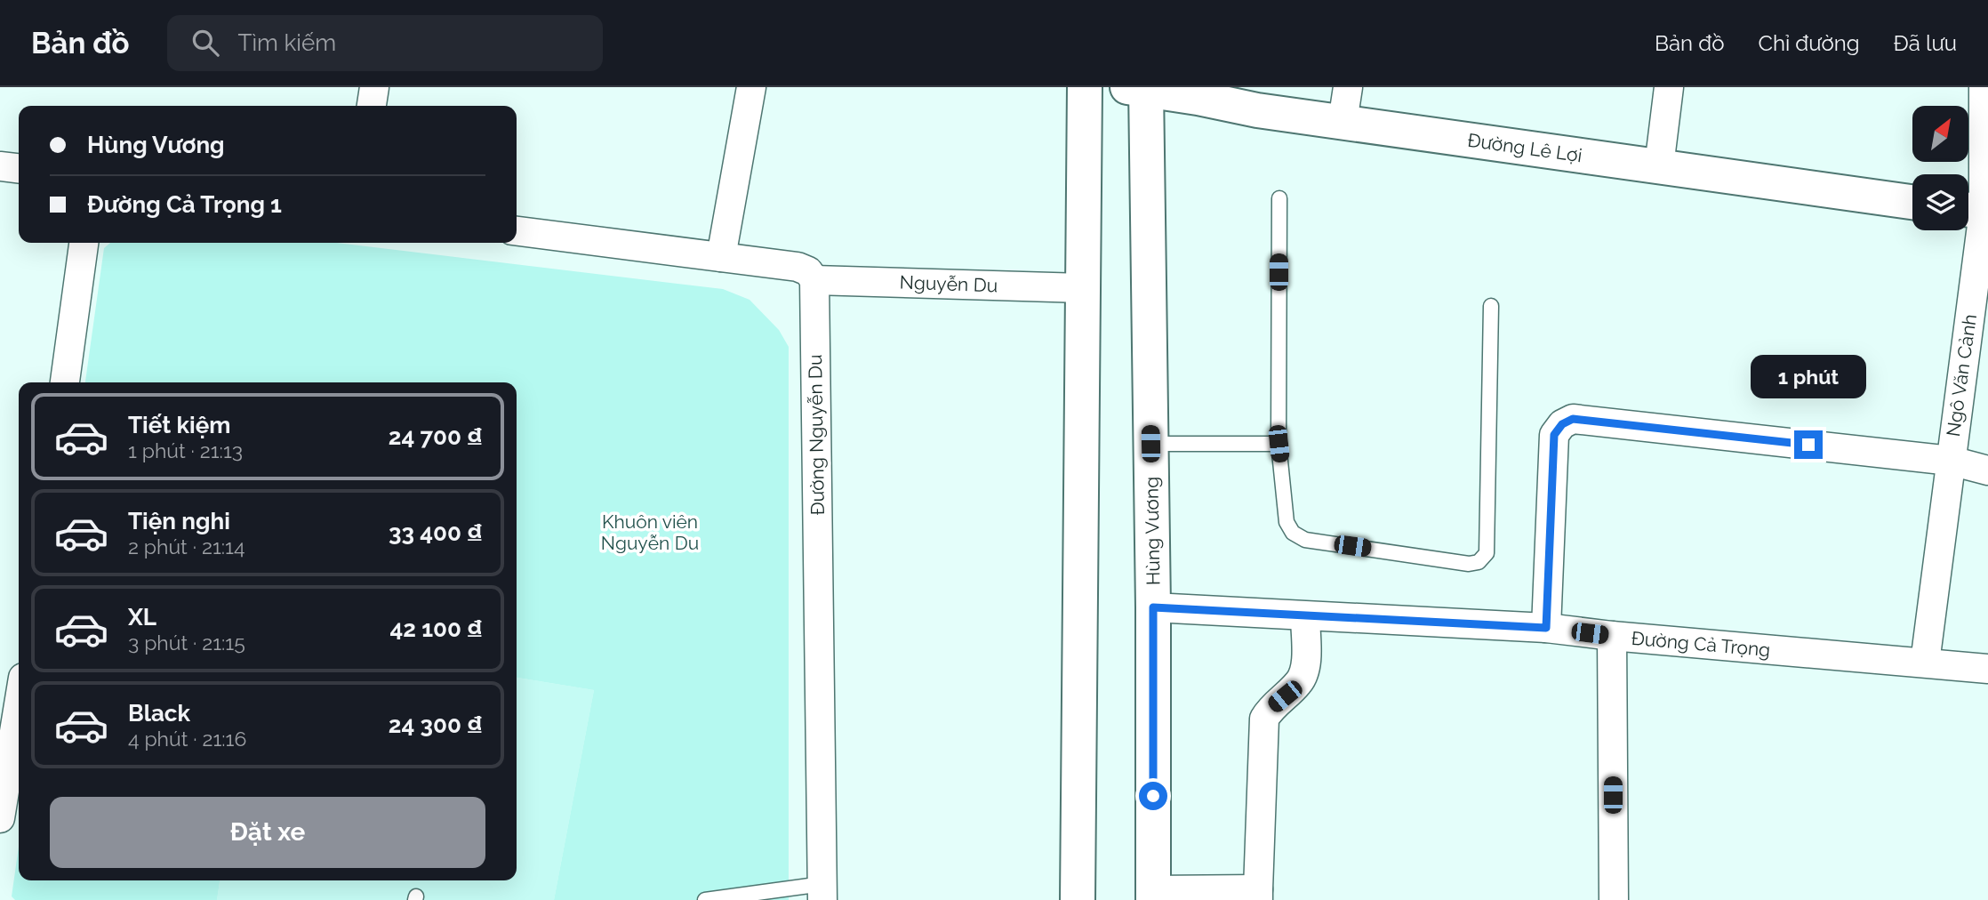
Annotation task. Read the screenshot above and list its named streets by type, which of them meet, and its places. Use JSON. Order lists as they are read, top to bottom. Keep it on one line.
{"streets":{"main road":["Đường Lê Lợi","Hùng Vương"],"street":["Nguyễn Du","Ngô Văn Cảnh","Đường Nguyễn Du","Đường Cả Trọng"]},"crossings":[["Đường Lê Lợi","Hùng Vương"],["Nguyễn Du","Đường Nguyễn Du"],["Ngô Văn Cảnh","Đường Cả Trọng"],["Hùng Vương","Đường Cả Trọng"]],"parks":["Khuôn viên Nguyễn Du"],"north":"top right","page":{"header":"Bản đồ","search":"Tìm kiếm","nav":["Bản đồ","Chỉ đường","Đã lưu"],"banner":["Hùng Vương","Đường Cả Trọng 1"],"bubble":"1 phút","list":[{"name":"Tiết kiệm","note":"1 phút · 21:13","value":"24 700 ₫"},{"name":"Tiện nghi","note":"2 phút · 21:14","value":"33 400 ₫"},{"name":"XL","note":"3 phút · 21:15","value":"42 100 ₫"},{"name":"Black","note":"4 phút · 21:16","value":"24 300 ₫"}],"buttons":"Đặt xe"}}
